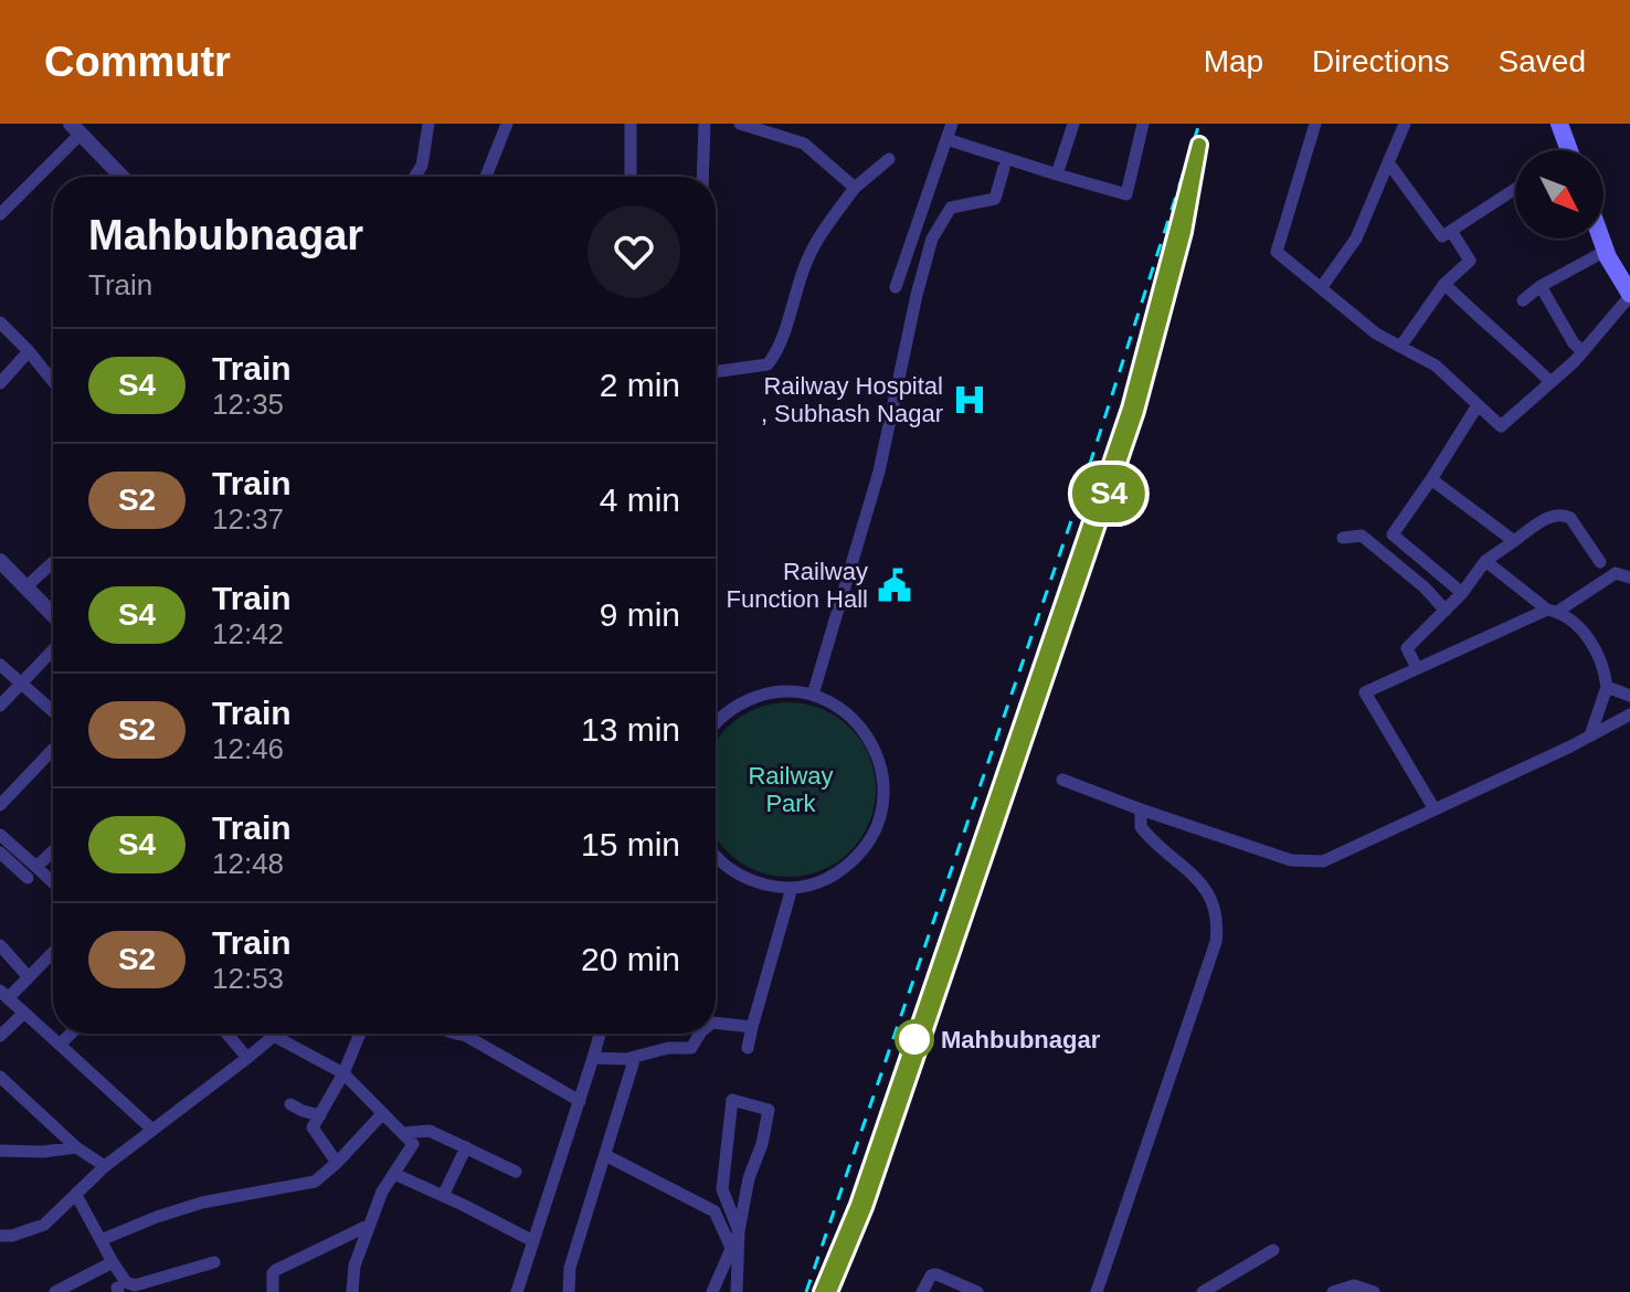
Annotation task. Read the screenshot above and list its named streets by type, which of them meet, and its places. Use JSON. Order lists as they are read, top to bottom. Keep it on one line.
{"parks":["Railway Park"],"places":{"hospital":["Railway Hospital , Subhash Nagar"],"public building":["Railway Function Hall"],"other":["Mahbubnagar"]},"north":"bottom right","page":{"header":"Commutr","nav":["Map","Directions","Saved"],"on_map":"S4","heading":["Mahbubnagar","Train"],"list":[{"mark":"S4","name":"Train","note":"12:35","value":"2 min"},{"mark":"S2","name":"Train","note":"12:37","value":"4 min"},{"mark":"S4","name":"Train","note":"12:42","value":"9 min"},{"mark":"S2","name":"Train","note":"12:46","value":"13 min"},{"mark":"S4","name":"Train","note":"12:48","value":"15 min"},{"mark":"S2","name":"Train","note":"12:53","value":"20 min"}]}}
